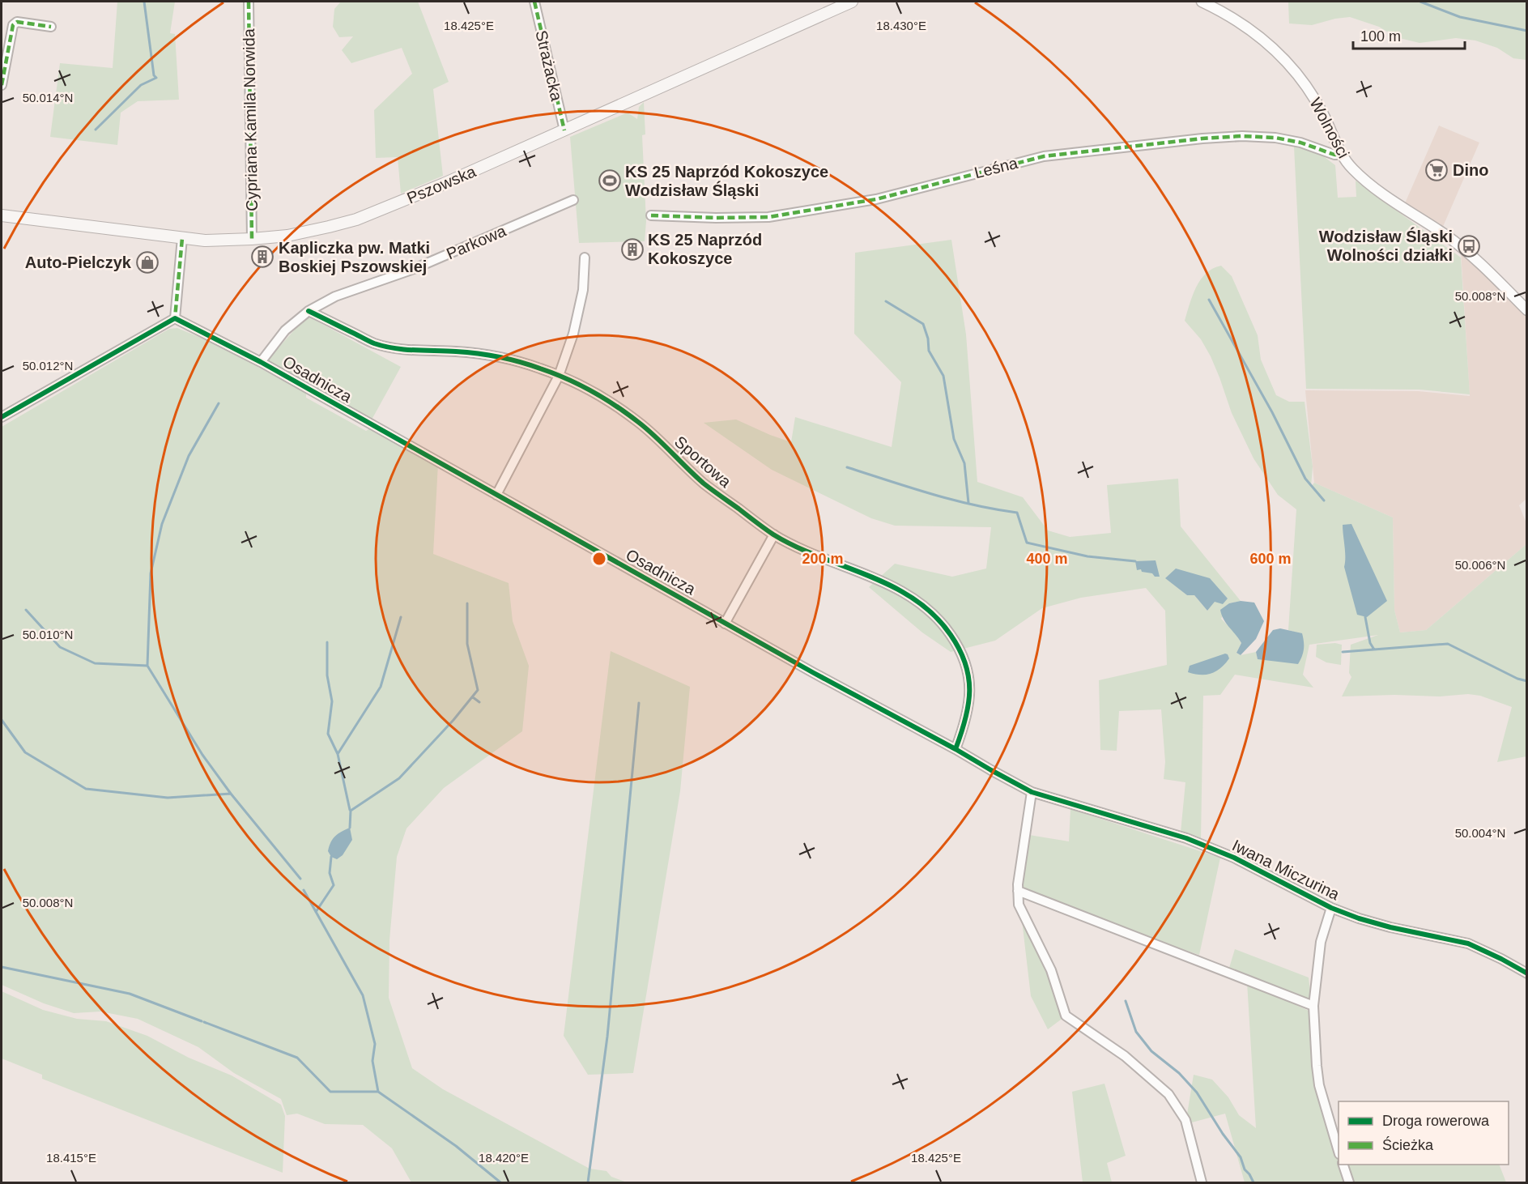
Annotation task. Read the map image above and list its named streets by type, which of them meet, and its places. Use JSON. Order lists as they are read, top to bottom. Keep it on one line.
{"streets":{"main road":["Pszowska"],"street":["Strażacka","Cypriana Kamila Norwida","Wolności","Leśna","Parkowa","Osadnicza","Sportowa","Iwana Miczurina"]},"crossings":[["Strażacka","Pszowska"],["Cypriana Kamila Norwida","Pszowska"],["Wolności","Leśna"],["Parkowa","Osadnicza"],["Parkowa","Sportowa"],["Osadnicza","Sportowa"],["Osadnicza","Iwana Miczurina"]],"places":{"supermarket":["Dino"],"sports":["KS 25 Naprzód Kokoszyce Wodzisław Śląski"],"bus stop":["Wodzisław Śląski Wolności działki"],"building":["KS 25 Naprzód Kokoszyce","Kapliczka pw. Matki Boskiej Pszowskiej"],"shop":["Auto-Pielczyk"]},"legend":["Droga rowerowa","Ścieżka"],"scale_bar":"100 m","coordinates":["18.425°E","18.430°E","50.014°N","50.008°N","50.012°N","50.006°N","50.010°N","50.004°N","18.415°E","18.420°E"],"rings":["200 m","400 m","600 m"]}
